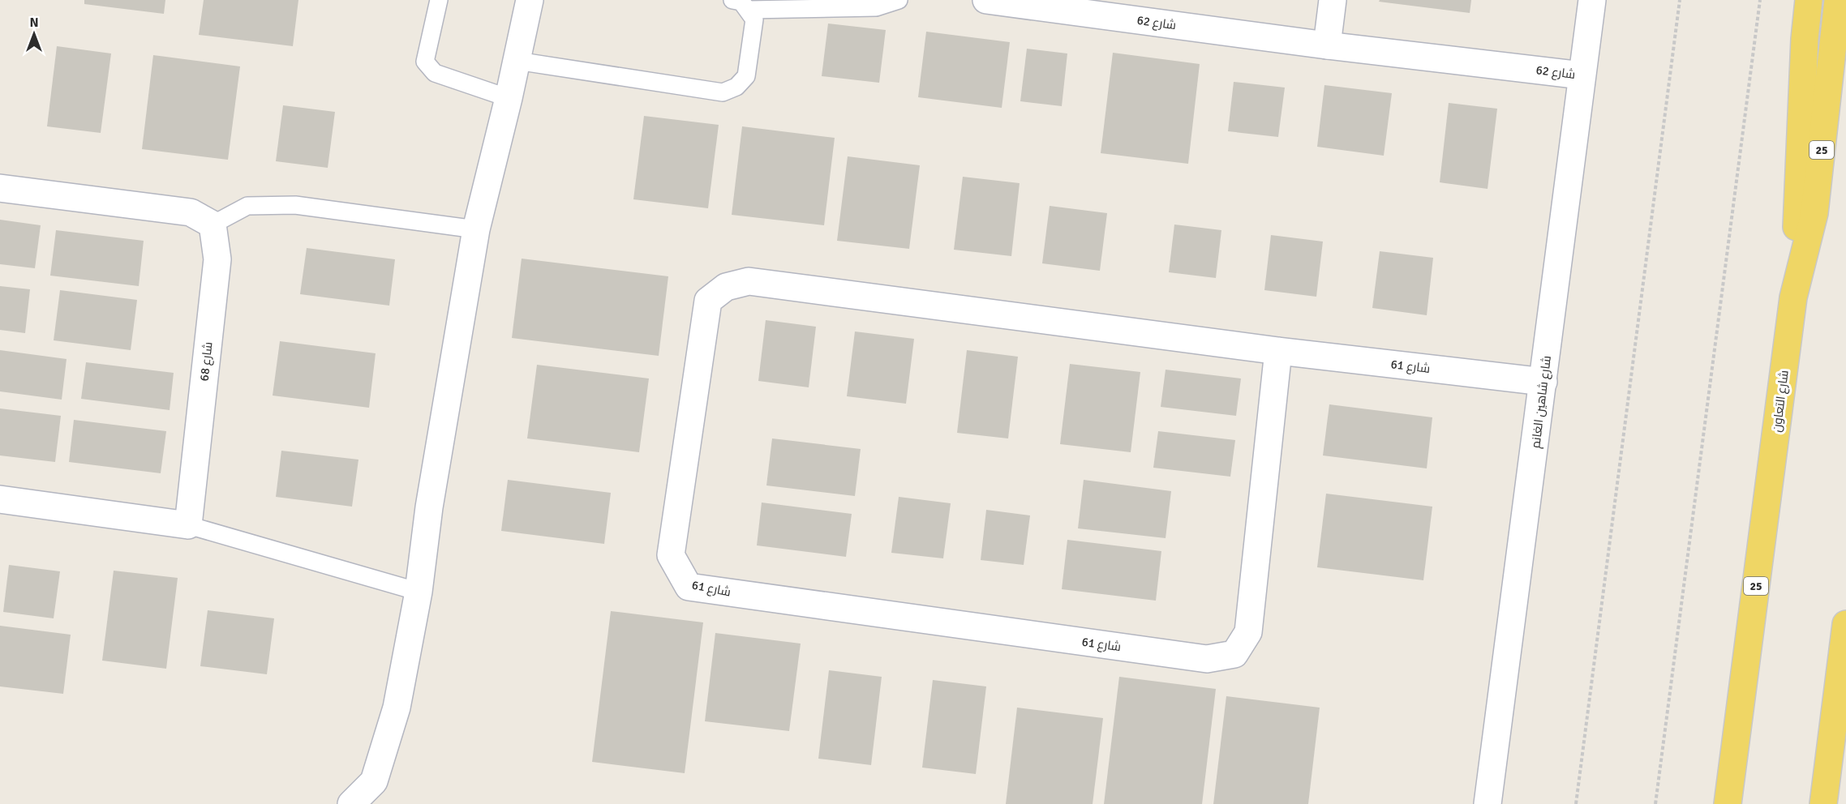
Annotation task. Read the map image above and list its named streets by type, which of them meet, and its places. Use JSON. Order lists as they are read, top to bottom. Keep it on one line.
{"streets":{"main road":["25","شارع التعاون"],"street":["شارع 62","شارع 68","شارع 61","شارع شاهين الغانم"]},"crossings":[["شارع 62","شارع شاهين الغانم"],["شارع 61","شارع شاهين الغانم"]],"north":"top"}
